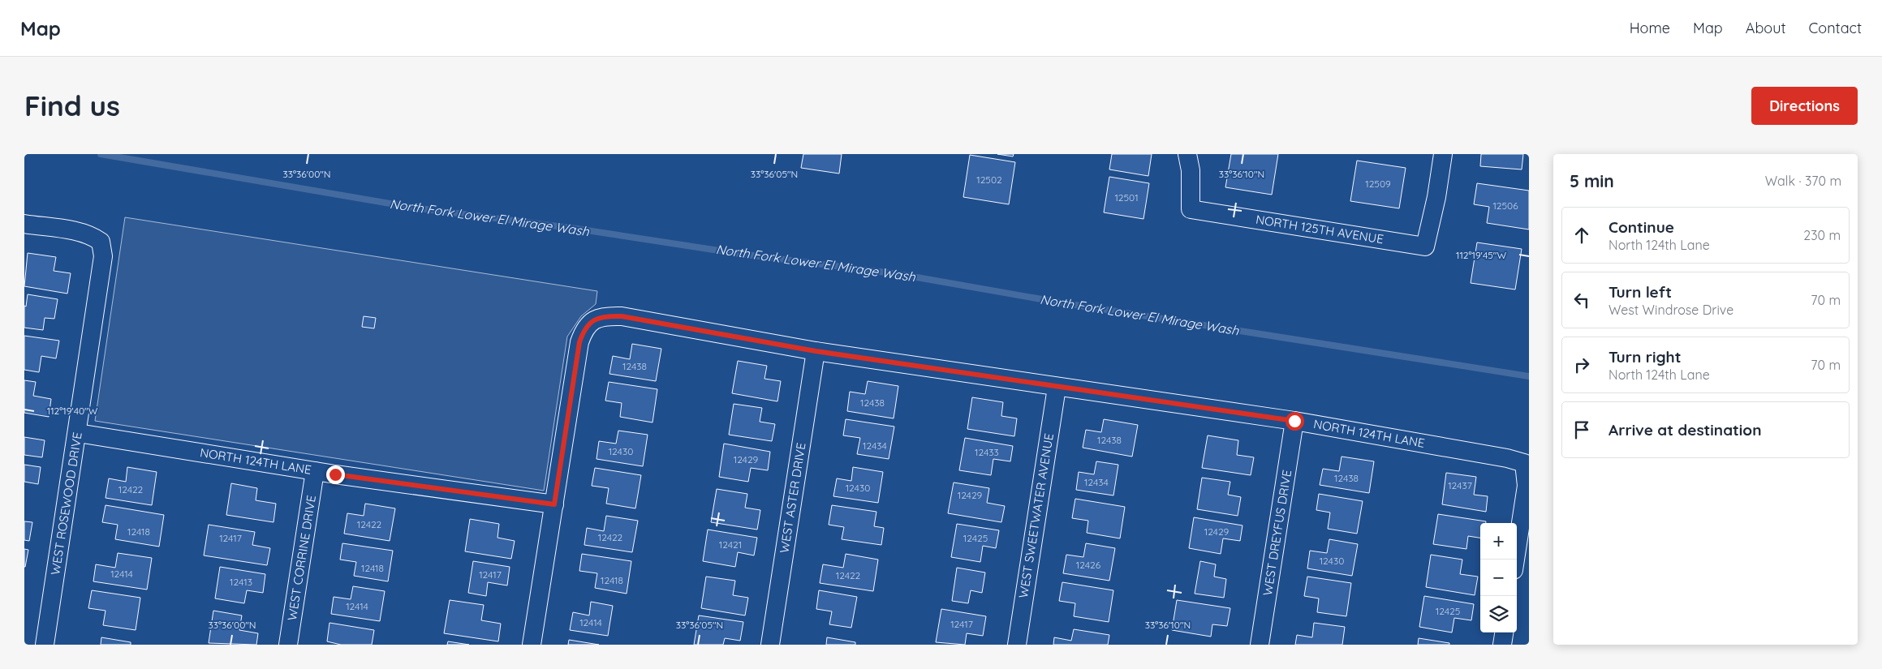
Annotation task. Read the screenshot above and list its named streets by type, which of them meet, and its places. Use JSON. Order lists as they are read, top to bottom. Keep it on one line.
{"streets":{"street":["NORTH 125TH AVENUE","NORTH 124TH LANE","WEST ASTER DRIVE","WEST ROSEWOOD DRIVE","WEST SWEETWATER AVENUE","WEST DREYFUS DRIVE","WEST CORRINE DRIVE"]},"crossings":[["NORTH 124TH LANE","WEST ASTER DRIVE"],["NORTH 124TH LANE","WEST ROSEWOOD DRIVE"],["NORTH 124TH LANE","WEST SWEETWATER AVENUE"],["NORTH 124TH LANE","WEST DREYFUS DRIVE"],["NORTH 124TH LANE","WEST CORRINE DRIVE"]],"water":["North Fork Lower El Mirage Wash"],"house_numbers":["12502","12509","12501","12506","12438","12438","12438","12434","12430","12433","12429","12438","12434","12437","12430","12422","12429","12422","12418","12429","12422","12417","12425","12421","12430","12426","12418","12414","12417","12422","12418","12413","12414","12425","12414","12417"],"page":{"header":"Map","nav":["Home","Map","About","Contact"],"buttons":"Directions","title":"Find us","heading":["5 min","Walk · 370 m"],"list":[["Continue","North 124th Lane","230 m"],["Turn left","West Windrose Drive","70 m"],["Turn right","North 124th Lane","70 m"],"Arrive at destination"],"map_buttons":["+","−"]},"coordinates":["33°36'00\"N","33°36'05\"N","33°36'10\"N","112°19'45\"W","112°19'40\"W"]}
